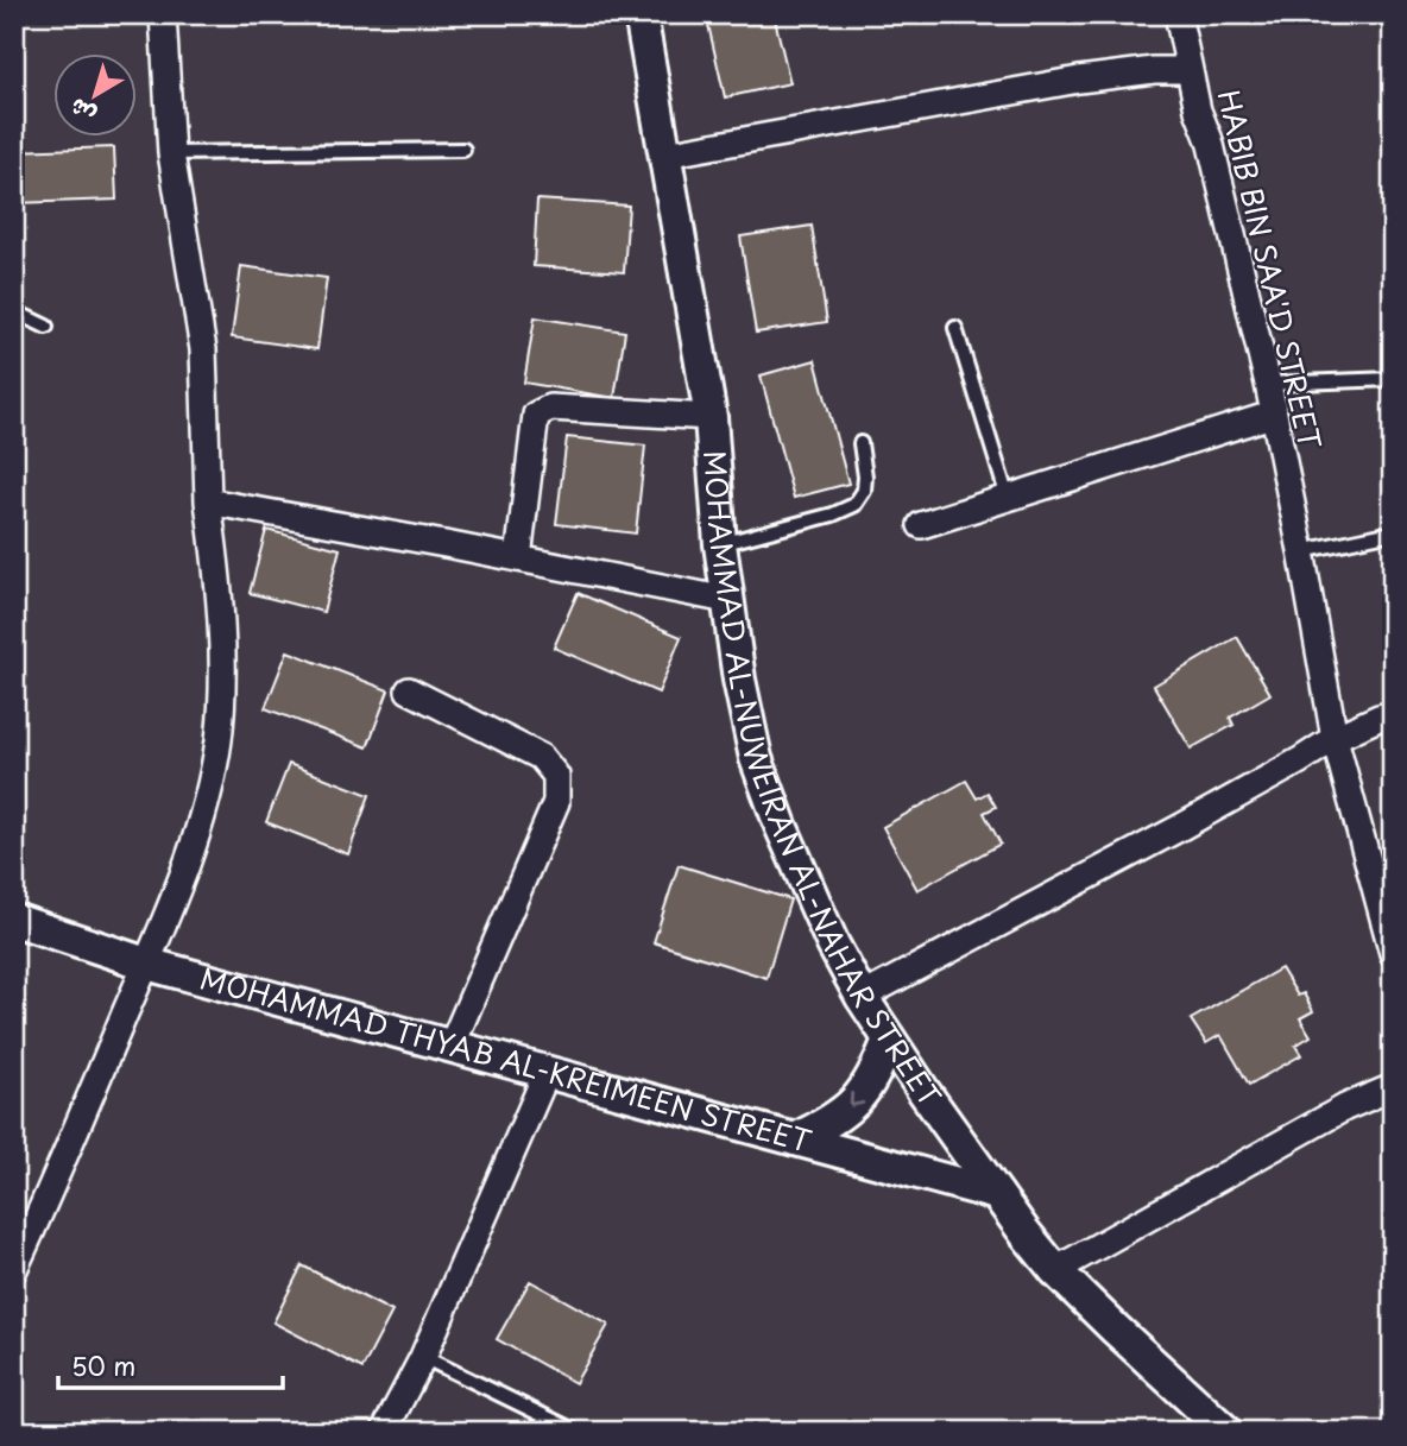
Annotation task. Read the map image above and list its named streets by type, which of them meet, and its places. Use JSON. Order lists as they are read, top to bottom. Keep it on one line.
{"streets":{"street":["HABIB BIN SAA'D STREET","MOHAMMAD AL-NUWEIRAN AL-NAHAR STREET","MOHAMMAD THYAB AL-KREIMEEN STREET"]},"crossings":[["HABIB BIN SAA'D STREET","MOHAMMAD AL-NUWEIRAN AL-NAHAR STREET"],["MOHAMMAD AL-NUWEIRAN AL-NAHAR STREET","MOHAMMAD THYAB AL-KREIMEEN STREET"]],"scale_bar":"50 m","north":"bottom left"}
